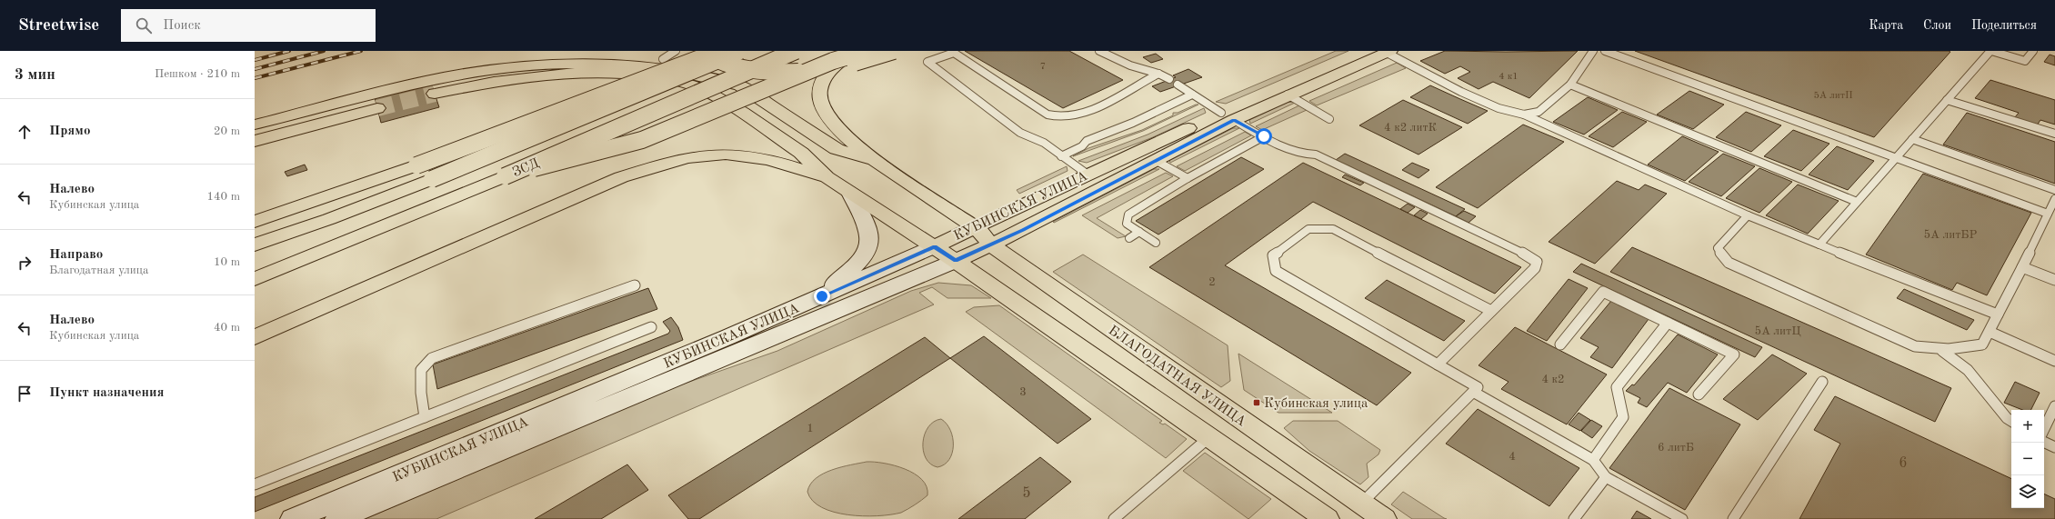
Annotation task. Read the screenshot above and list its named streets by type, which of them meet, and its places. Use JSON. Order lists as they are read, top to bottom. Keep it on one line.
{"streets":{"main road":["ЗСД","КУБИНСКАЯ УЛИЦА","БЛАГОДАТНАЯ УЛИЦА"]},"crossings":[["КУБИНСКАЯ УЛИЦА","БЛАГОДАТНАЯ УЛИЦА"]],"places":{"transit":["Кубинская улица"]},"house_numbers":["7","4 к1","5А литП","4 к2 литК","5А литБР","2","5А литЦ","4 к2","3","1","6 литБ","4","6","5"],"page":{"header":"Streetwise","search":"Поиск","nav":["Карта","Слои","Поделиться"],"heading":["3 мин","Пешком · 210 m"],"list":[["Прямо","20 m"],["Налево","Кубинская улица","140 m"],["Направо","Благодатная улица","10 m"],["Налево","Кубинская улица","40 m"],"Пункт назначения"],"map_buttons":["+","−"]}}
